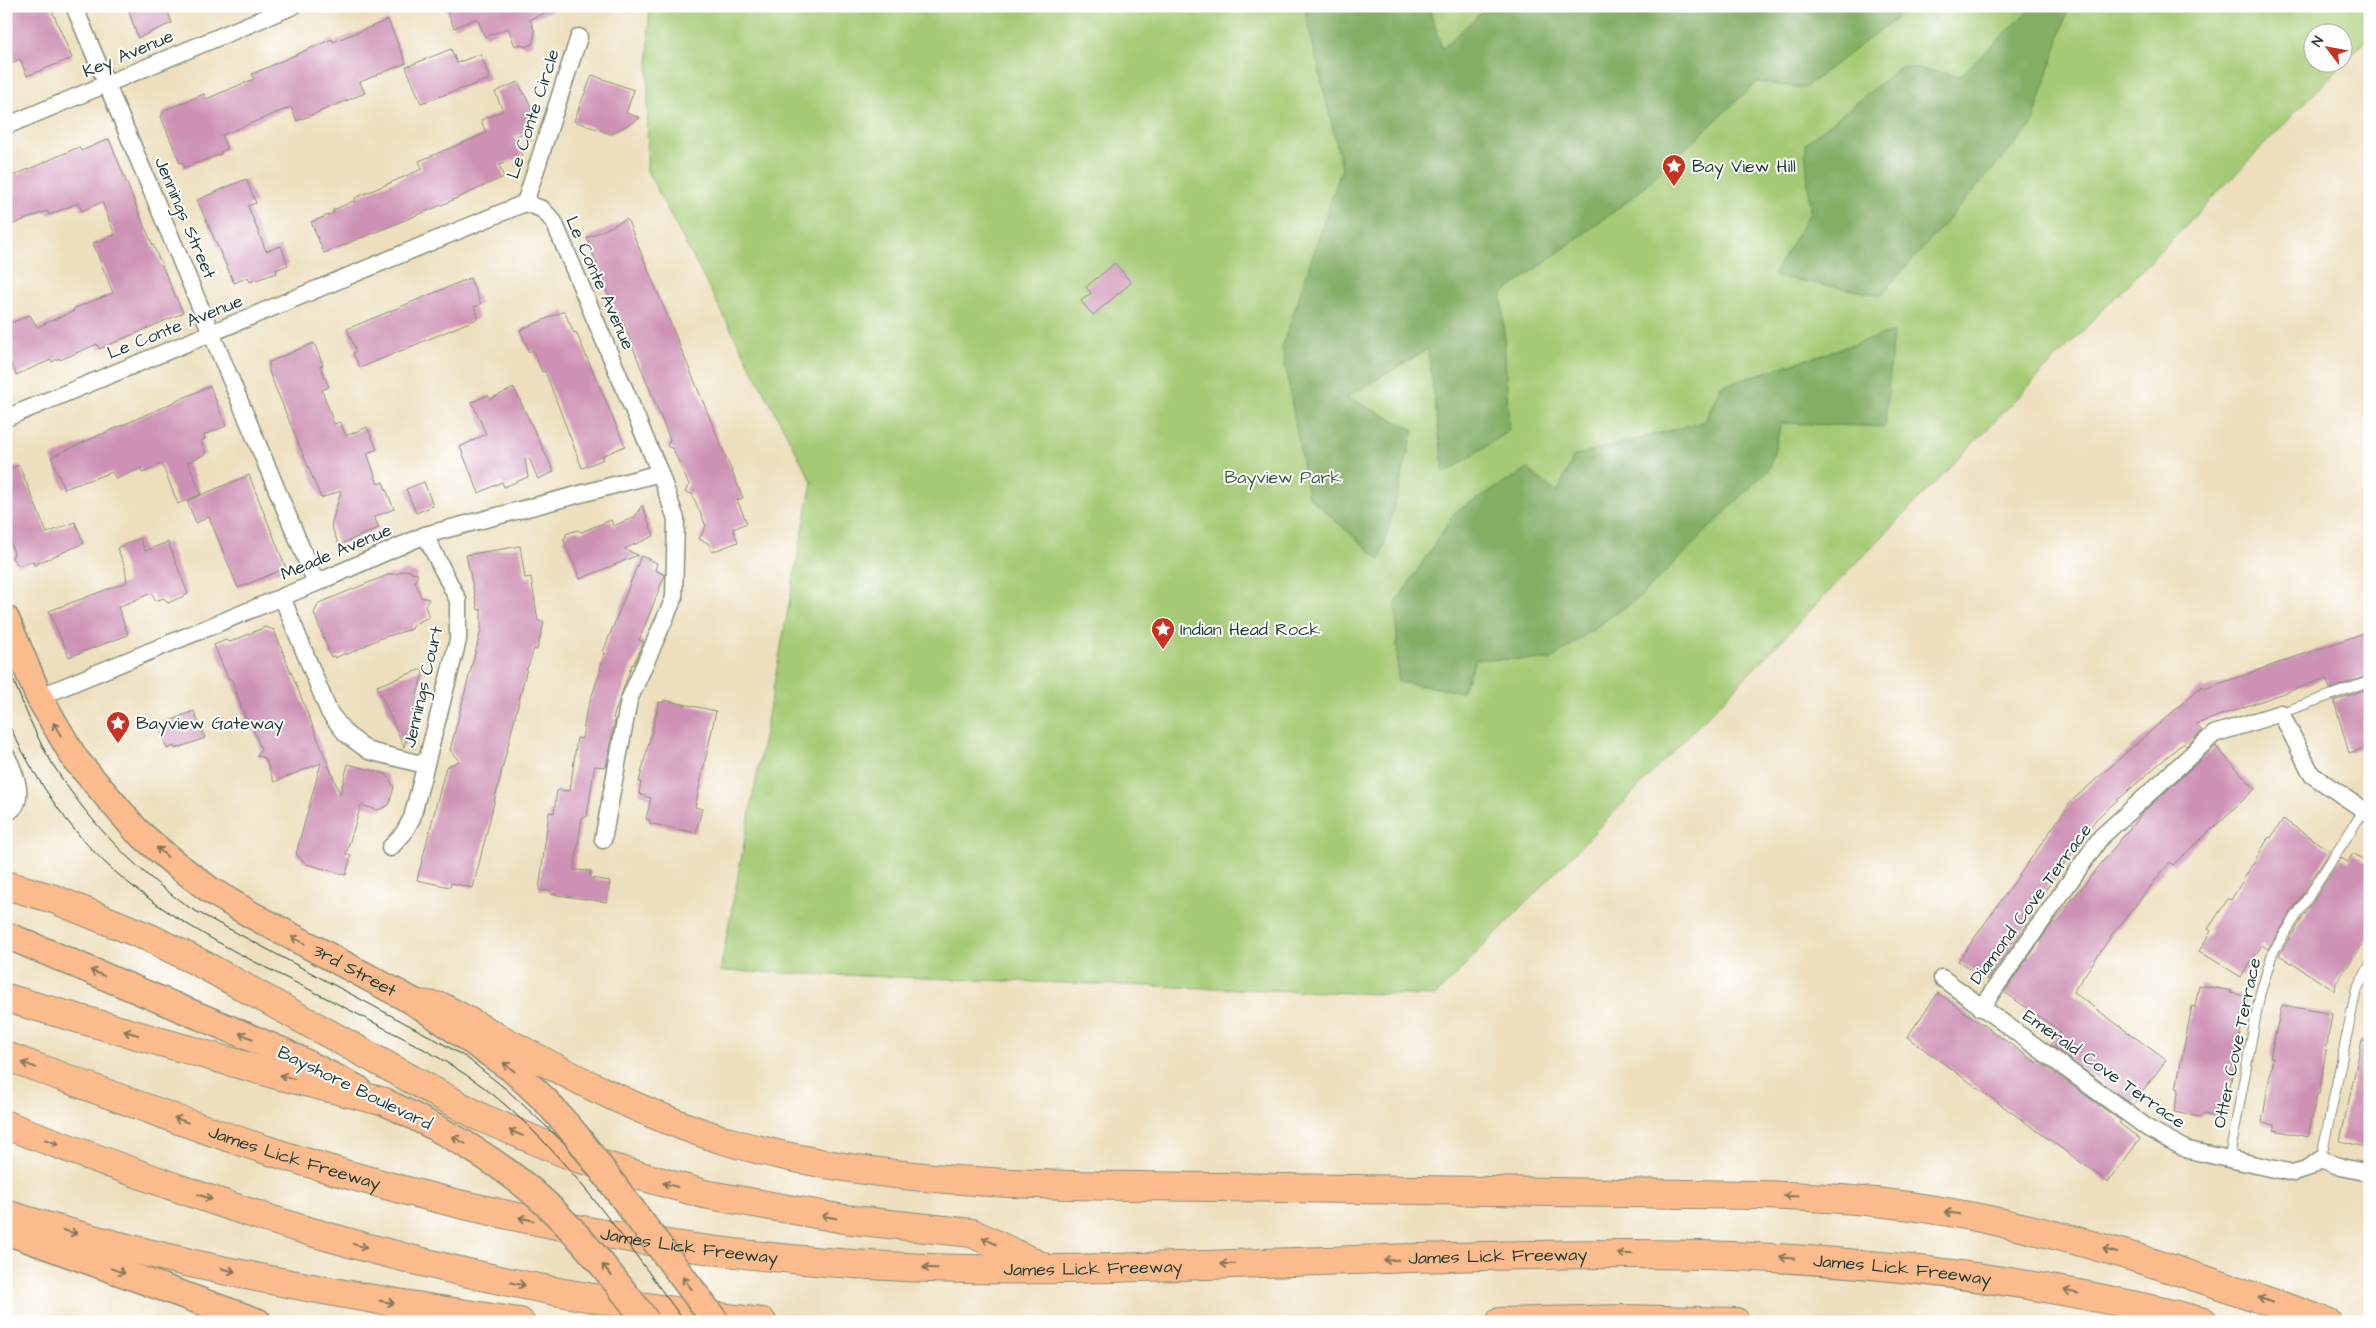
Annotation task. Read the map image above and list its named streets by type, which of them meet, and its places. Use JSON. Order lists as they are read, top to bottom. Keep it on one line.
{"streets":{"highway":["James Lick Freeway"],"main road":["3rd Street","Bayshore Boulevard"],"street":["Key Avenue","Le Conte Circle","Jennings Street","Le Conte Avenue","Meade Avenue","Jennings Court","Diamond Cove Terrace","Emerald Cove Terrace"],"lane":["Otter Cove Terrace"]},"crossings":[["Key Avenue","Jennings Street"],["Le Conte Circle","Le Conte Avenue"],["Jennings Street","Le Conte Avenue"],["Jennings Street","Meade Avenue"],["Le Conte Avenue","Meade Avenue"],["Meade Avenue","Jennings Court"],["Meade Avenue","3rd Street"],["Diamond Cove Terrace","Emerald Cove Terrace"],["Otter Cove Terrace","Emerald Cove Terrace"]],"one_way":["3rd Street","Bayshore Boulevard"],"parks":["Bayview Park"],"places":{"place":["Bay View Hill","Indian Head Rock","Bayview Gateway"]},"north":"top left"}
